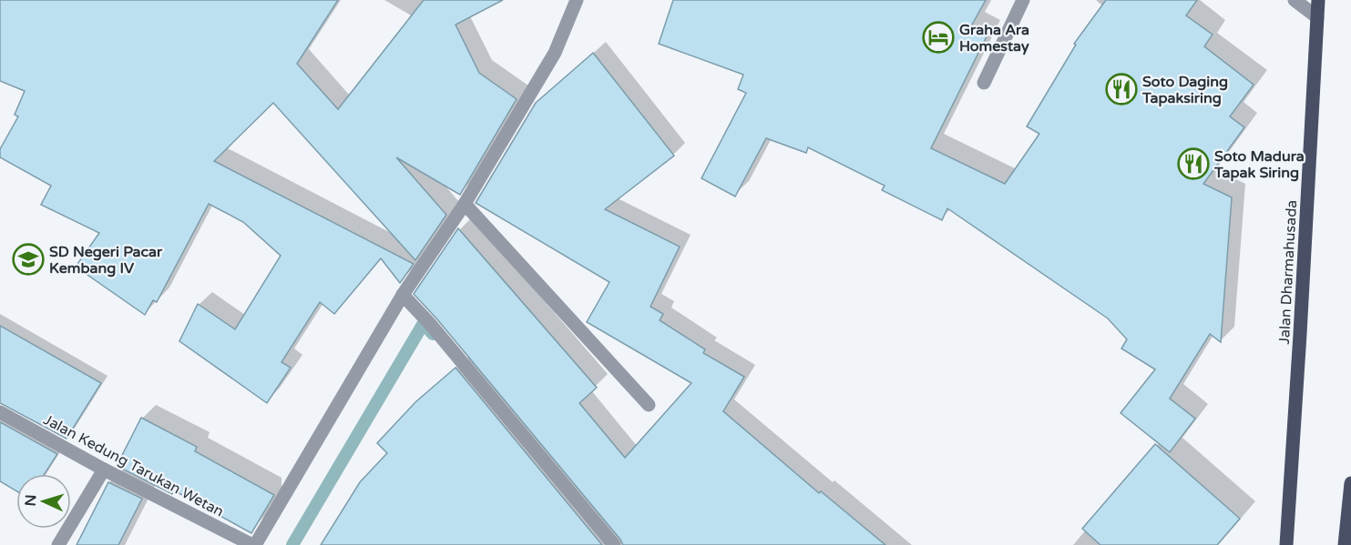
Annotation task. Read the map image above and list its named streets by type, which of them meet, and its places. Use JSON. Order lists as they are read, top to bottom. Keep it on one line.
{"streets":{"main road":["Jalan Dharmahusada"],"street":["Jalan Kedung Tarukan Wetan"]},"places":{"hotel":["Graha Ara Homestay"],"restaurant":["Soto Daging Tapaksiring","Soto Madura Tapak Siring"],"school or university":["SD Negeri Pacar Kembang IV"]},"north":"left"}
